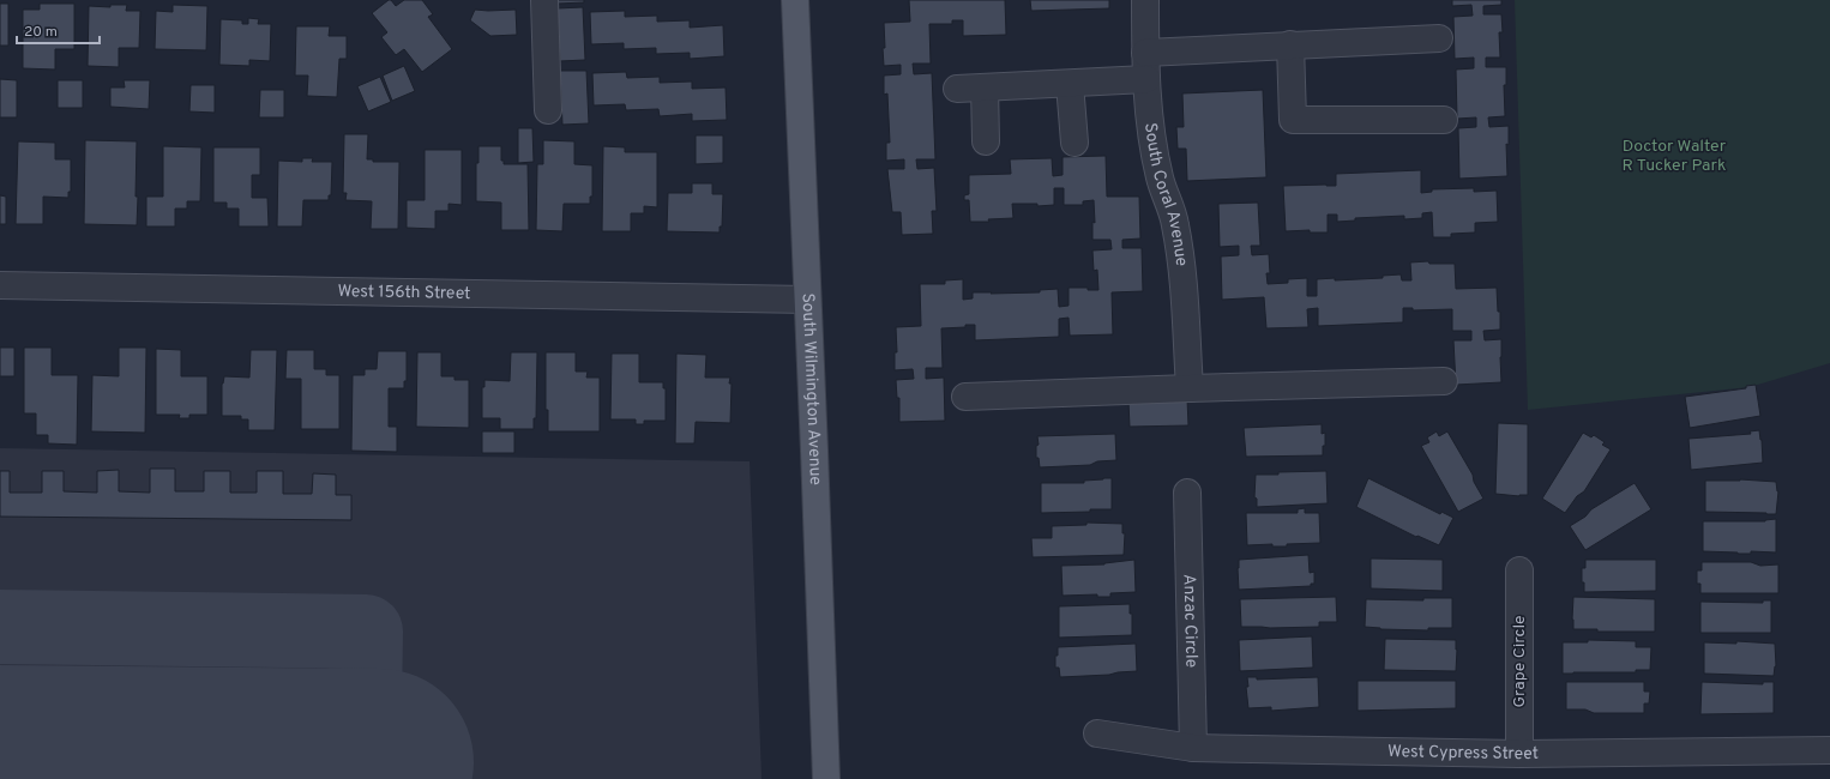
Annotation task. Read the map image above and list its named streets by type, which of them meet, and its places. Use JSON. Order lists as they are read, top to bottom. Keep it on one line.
{"streets":{"main road":["South Wilmington Avenue"],"street":["South Coral Avenue","West 156th Street","Anzac Circle","Grape Circle","West Cypress Street"]},"crossings":[["West 156th Street","South Wilmington Avenue"],["Anzac Circle","West Cypress Street"],["Grape Circle","West Cypress Street"]],"parks":["Doctor Walter R Tucker Park"],"scale_bar":"20 m"}
